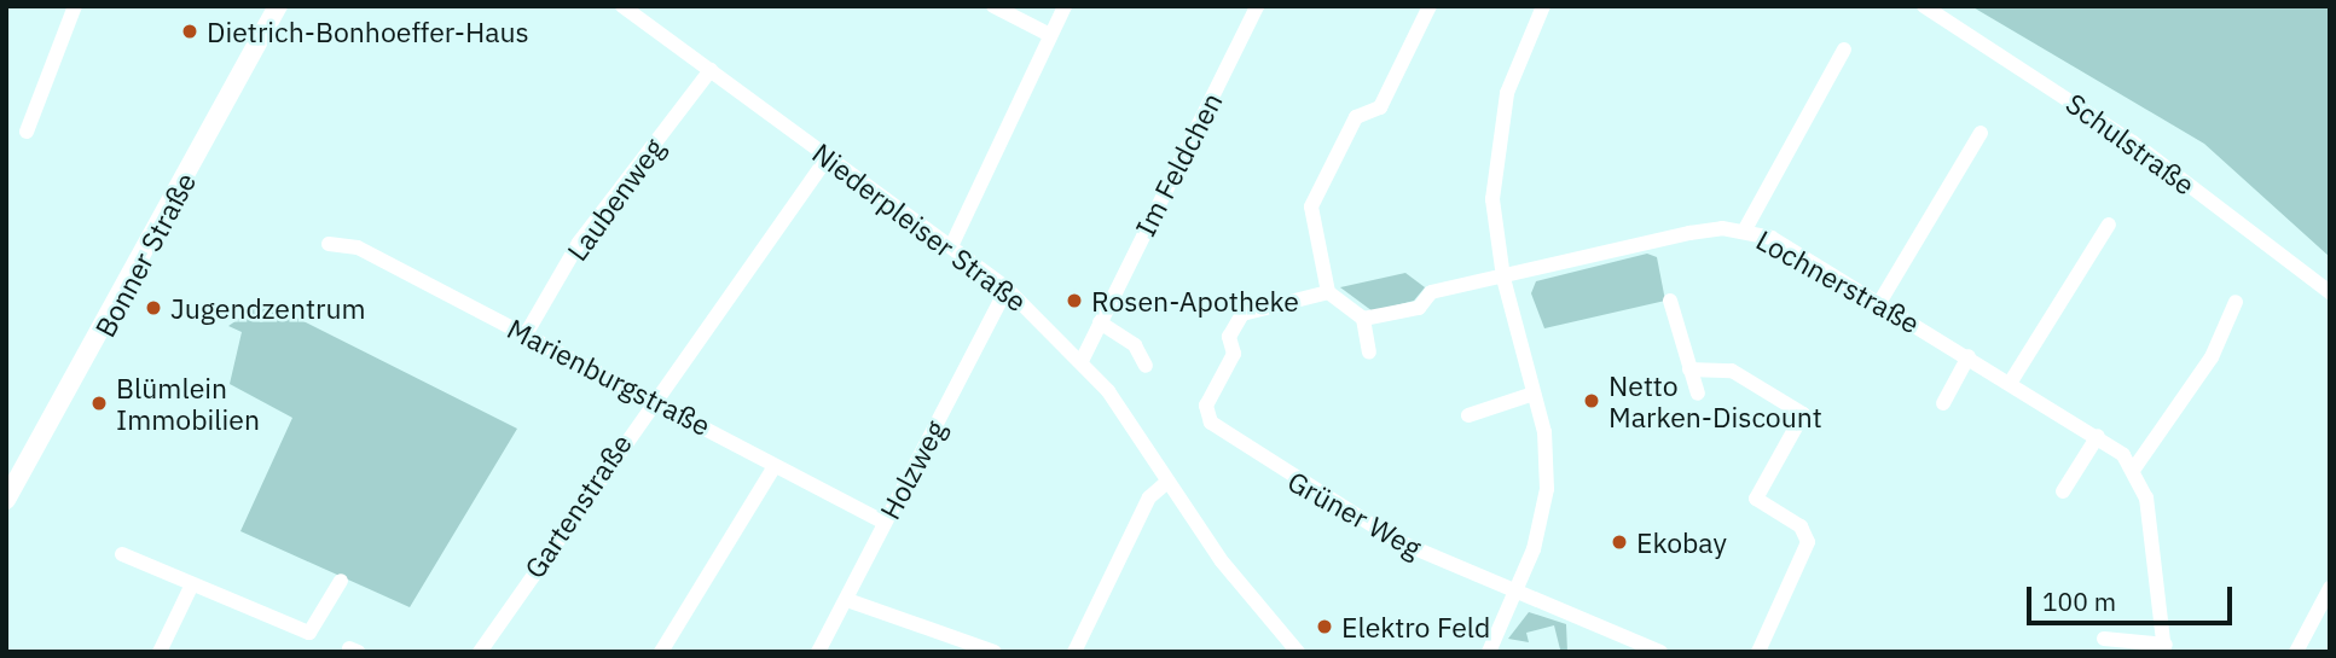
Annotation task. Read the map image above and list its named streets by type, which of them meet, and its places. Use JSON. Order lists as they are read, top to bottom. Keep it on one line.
{"streets":{"main road":["Bonner Straße"],"street":["Schulstraße","Im Feldchen","Laubenweg","Niederpleiser Straße","Lochnerstraße","Marienburgstraße","Holzweg","Gartenstraße","Grüner Weg"]},"crossings":[["Im Feldchen","Niederpleiser Straße"],["Laubenweg","Niederpleiser Straße"],["Laubenweg","Marienburgstraße"],["Niederpleiser Straße","Holzweg"],["Niederpleiser Straße","Gartenstraße"],["Marienburgstraße","Holzweg"],["Marienburgstraße","Gartenstraße"]],"places":["Dietrich-Bonhoeffer-Haus","Rosen-Apotheke","Jugendzentrum","Netto Marken-Discount","Blümlein Immobilien","Ekobay","Elektro Feld"],"scale_bar":"100 m"}
